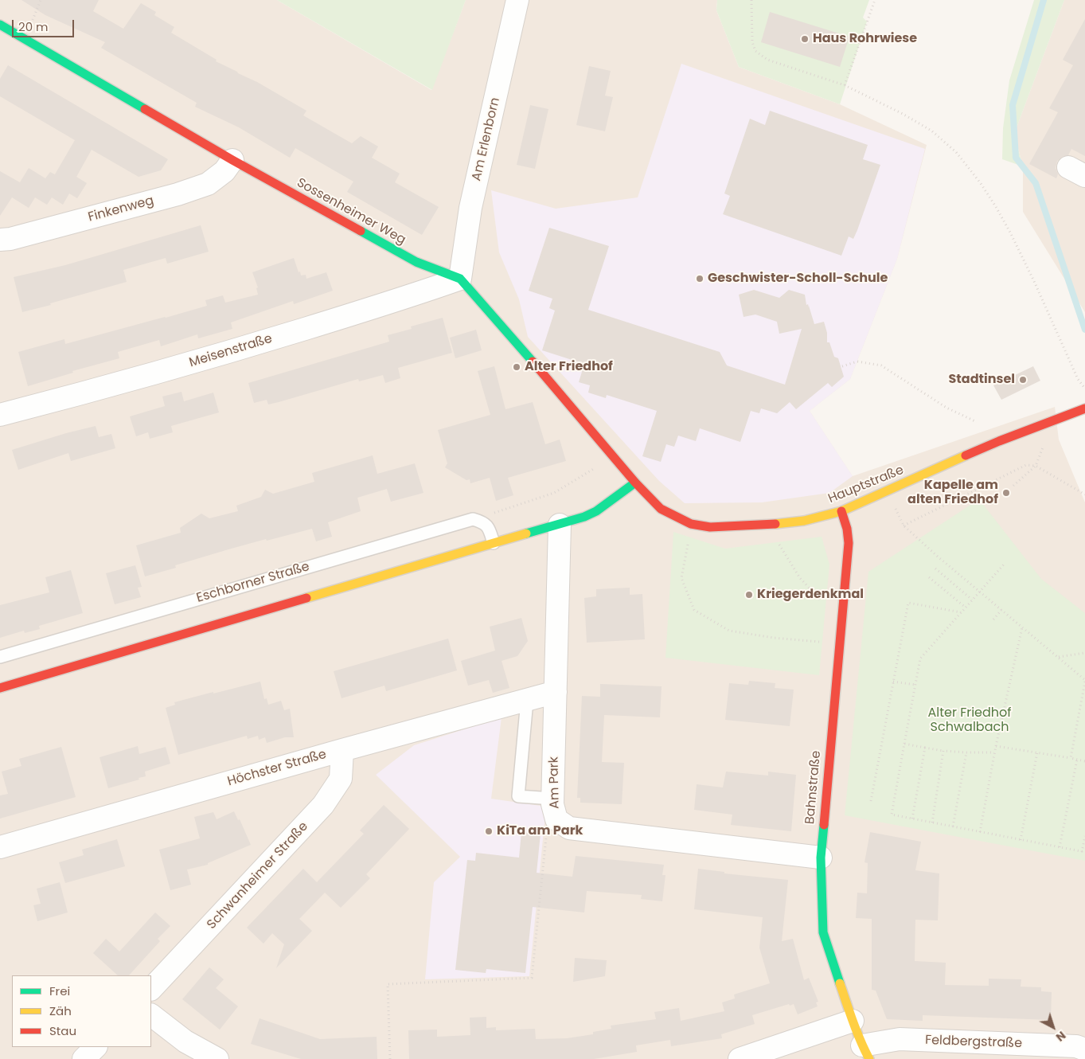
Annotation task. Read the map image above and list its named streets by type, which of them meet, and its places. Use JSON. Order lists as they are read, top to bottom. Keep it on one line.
{"streets":{"street":["Am Erlenborn","Finkenweg","Sossenheimer Weg","Meisenstraße","Hauptstraße","Höchster Straße","Am Park","Bahnstraße","Schwanheimer Straße","Feldbergstraße"],"lane":["Eschborner Straße"]},"crossings":[["Am Erlenborn","Sossenheimer Weg"],["Am Erlenborn","Meisenstraße"],["Finkenweg","Sossenheimer Weg"],["Sossenheimer Weg","Meisenstraße"],["Sossenheimer Weg","Hauptstraße"],["Hauptstraße","Bahnstraße"],["Höchster Straße","Am Park"],["Höchster Straße","Schwanheimer Straße"],["Am Park","Bahnstraße"],["Bahnstraße","Feldbergstraße"]],"parks":["Alter Friedhof Schwalbach"],"places":["Haus Rohrwiese","Geschwister-Scholl-Schule","Alter Friedhof","Stadtinsel","Kapelle am alten Friedhof","Kriegerdenkmal","KiTa am Park"],"legend":["Frei","Zäh","Stau"],"scale_bar":"20 m","north":"bottom right"}
